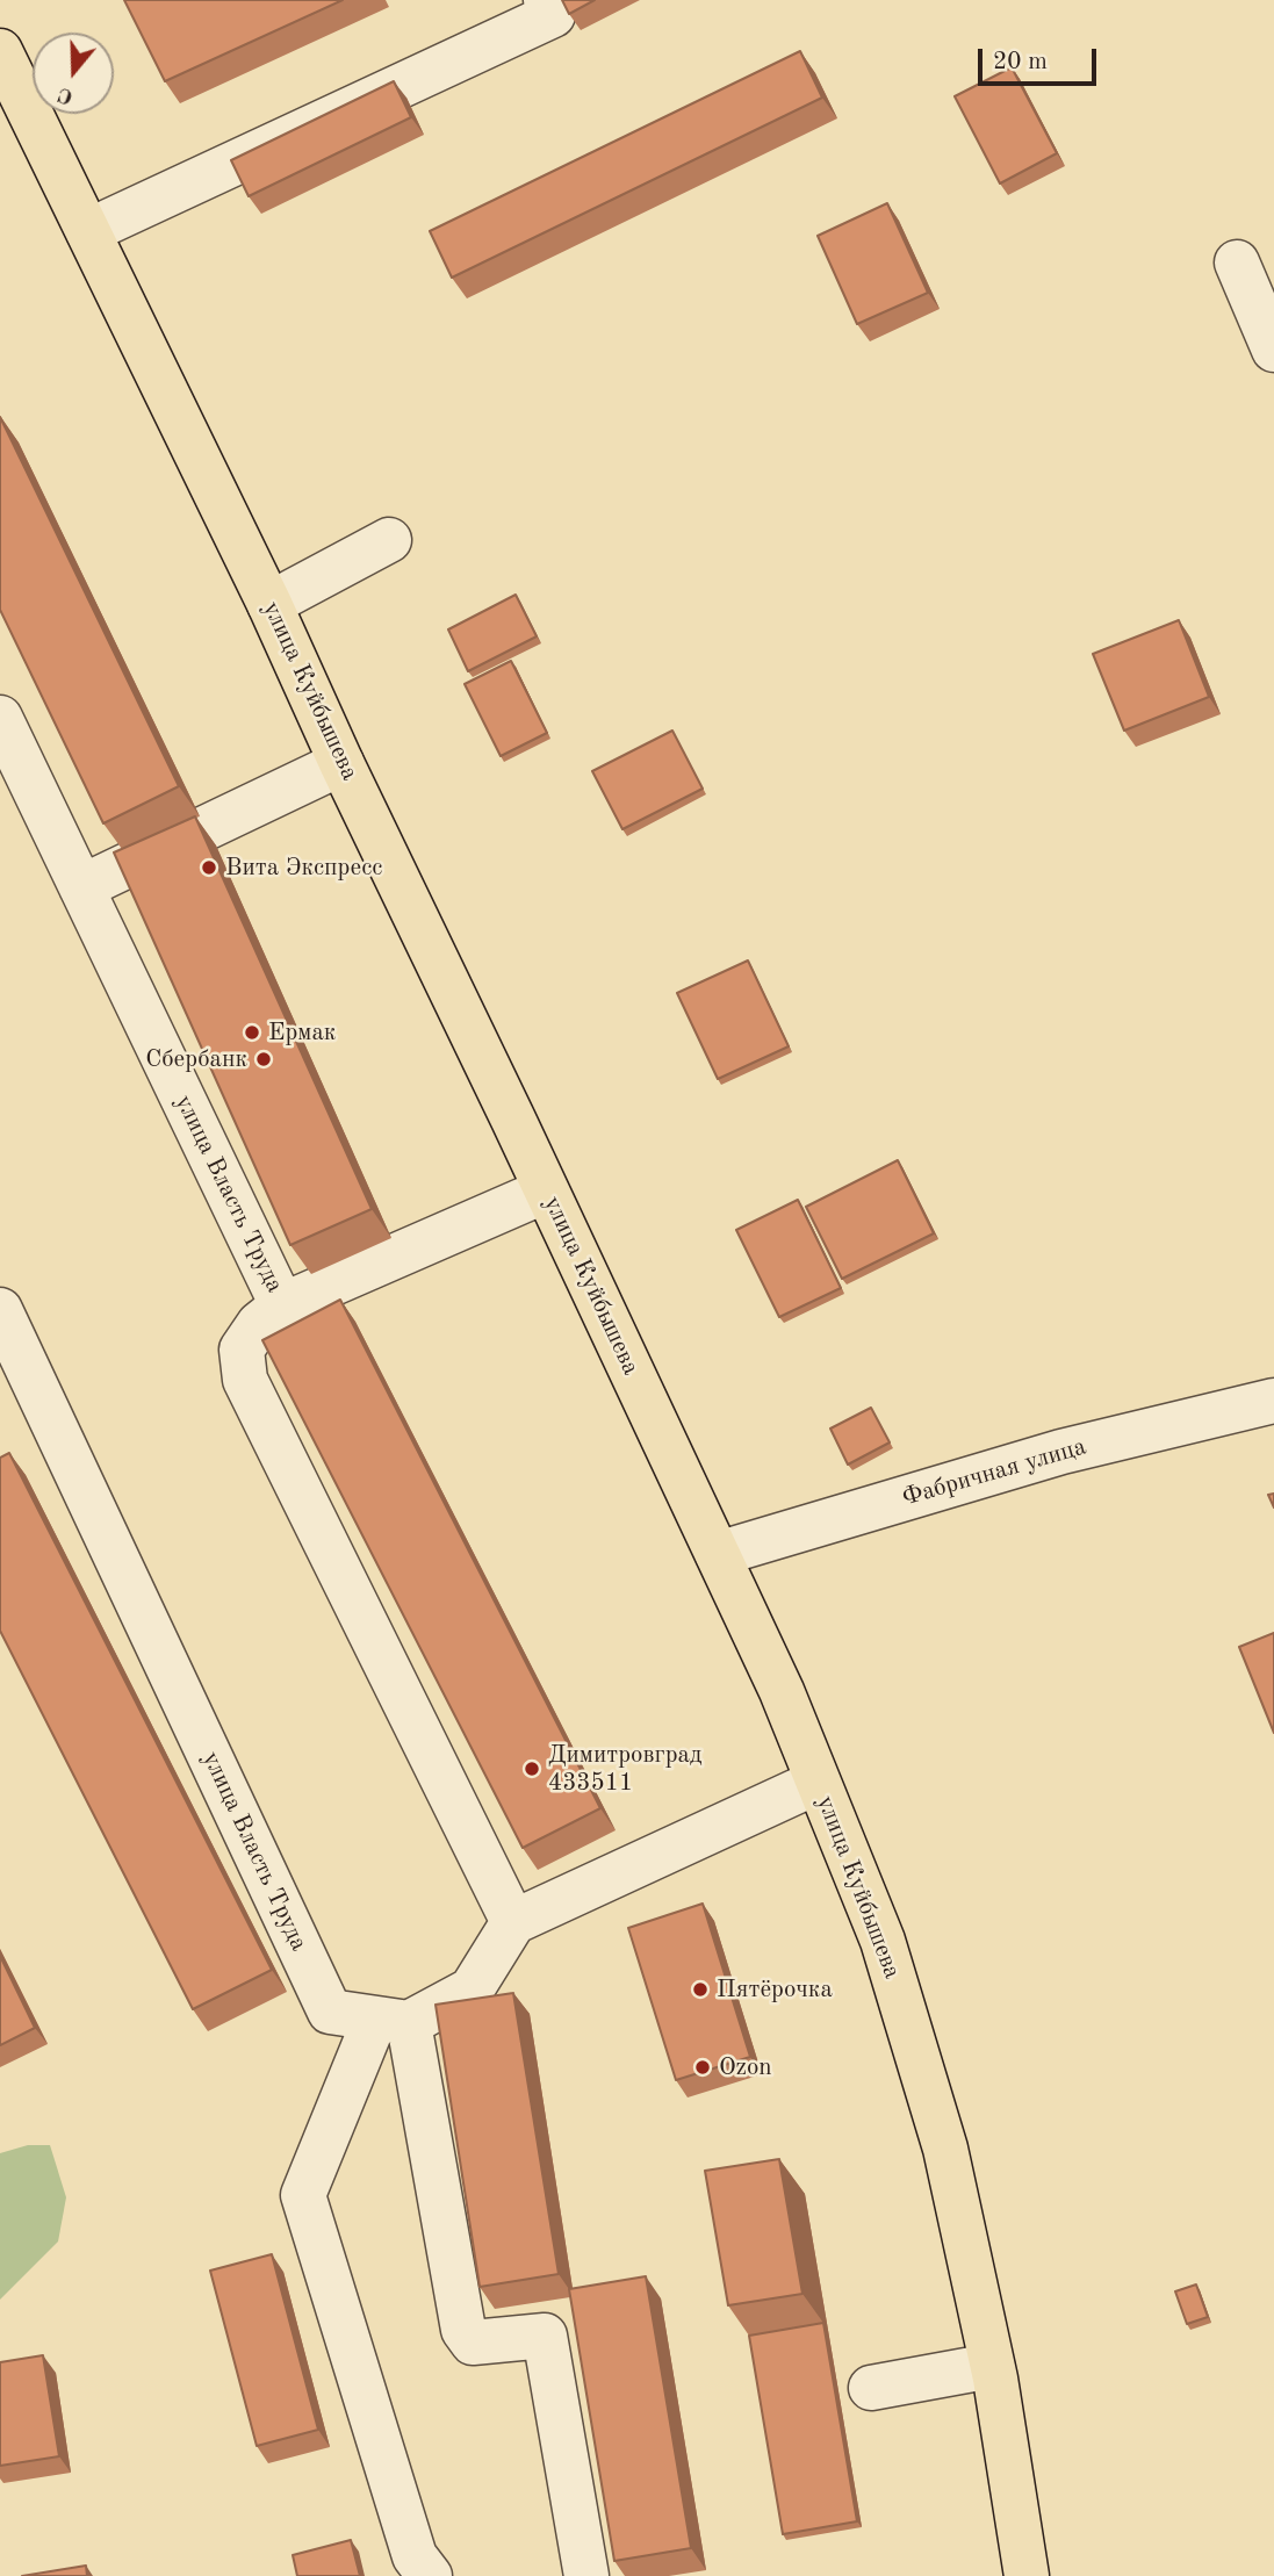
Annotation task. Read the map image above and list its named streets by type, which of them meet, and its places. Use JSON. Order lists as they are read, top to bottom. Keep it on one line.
{"streets":{"main road":["улица Куйбышева"],"street":["улица Власть Труда","Фабричная улица"]},"crossings":[["улица Куйбышева","Фабричная улица"]],"places":["Вита Экспресс","Ермак","Сбербанк","Димитровград 433511","Пятёрочка","Ozon"],"scale_bar":"20 m","north":"bottom"}
